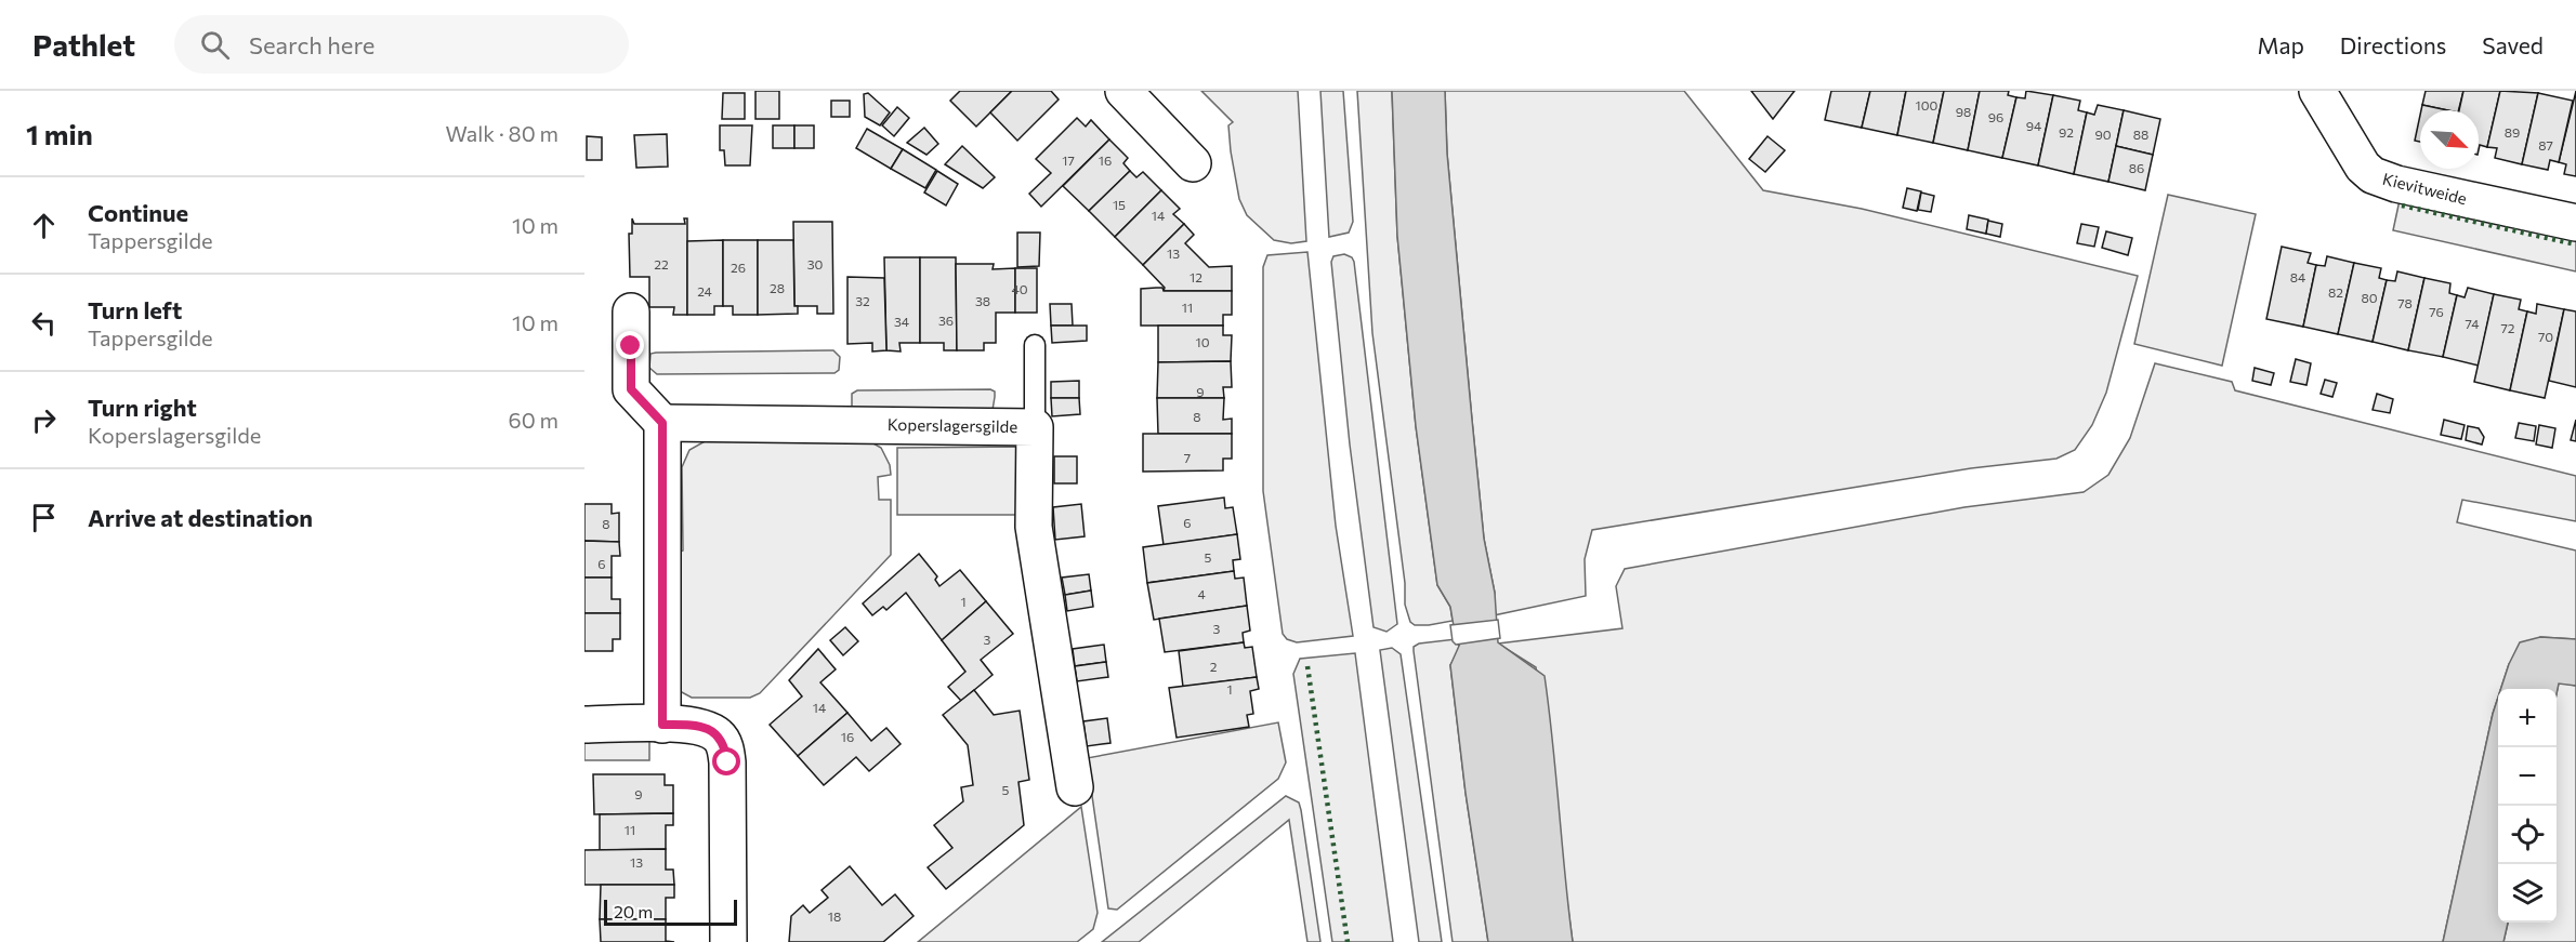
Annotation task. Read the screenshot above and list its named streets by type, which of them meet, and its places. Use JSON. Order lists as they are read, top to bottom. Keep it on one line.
{"streets":{"street":["Kievitweide","Koperslagersgilde"]},"house_numbers":["100","98","96","94","92","89","90","88","87","17","16","86","15","14","13","22","30","26","12","84","28","40","24","82","80","32","38","78","11","76","36","34","74","72","70","10","9","8","7","6","8","5","6","4","1","3","3","2","1","14","16","5","9","11","13","18"],"scale_bar":"20 m","north":"bottom right","page":{"header":"Pathlet","search":"Search here","nav":["Map","Directions","Saved"],"heading":["1 min","Walk · 80 m"],"list":[["Continue","Tappersgilde","10 m"],["Turn left","Tappersgilde","10 m"],["Turn right","Koperslagersgilde","60 m"],"Arrive at destination"],"map_buttons":["+","−"],"scale":"20 m"}}
